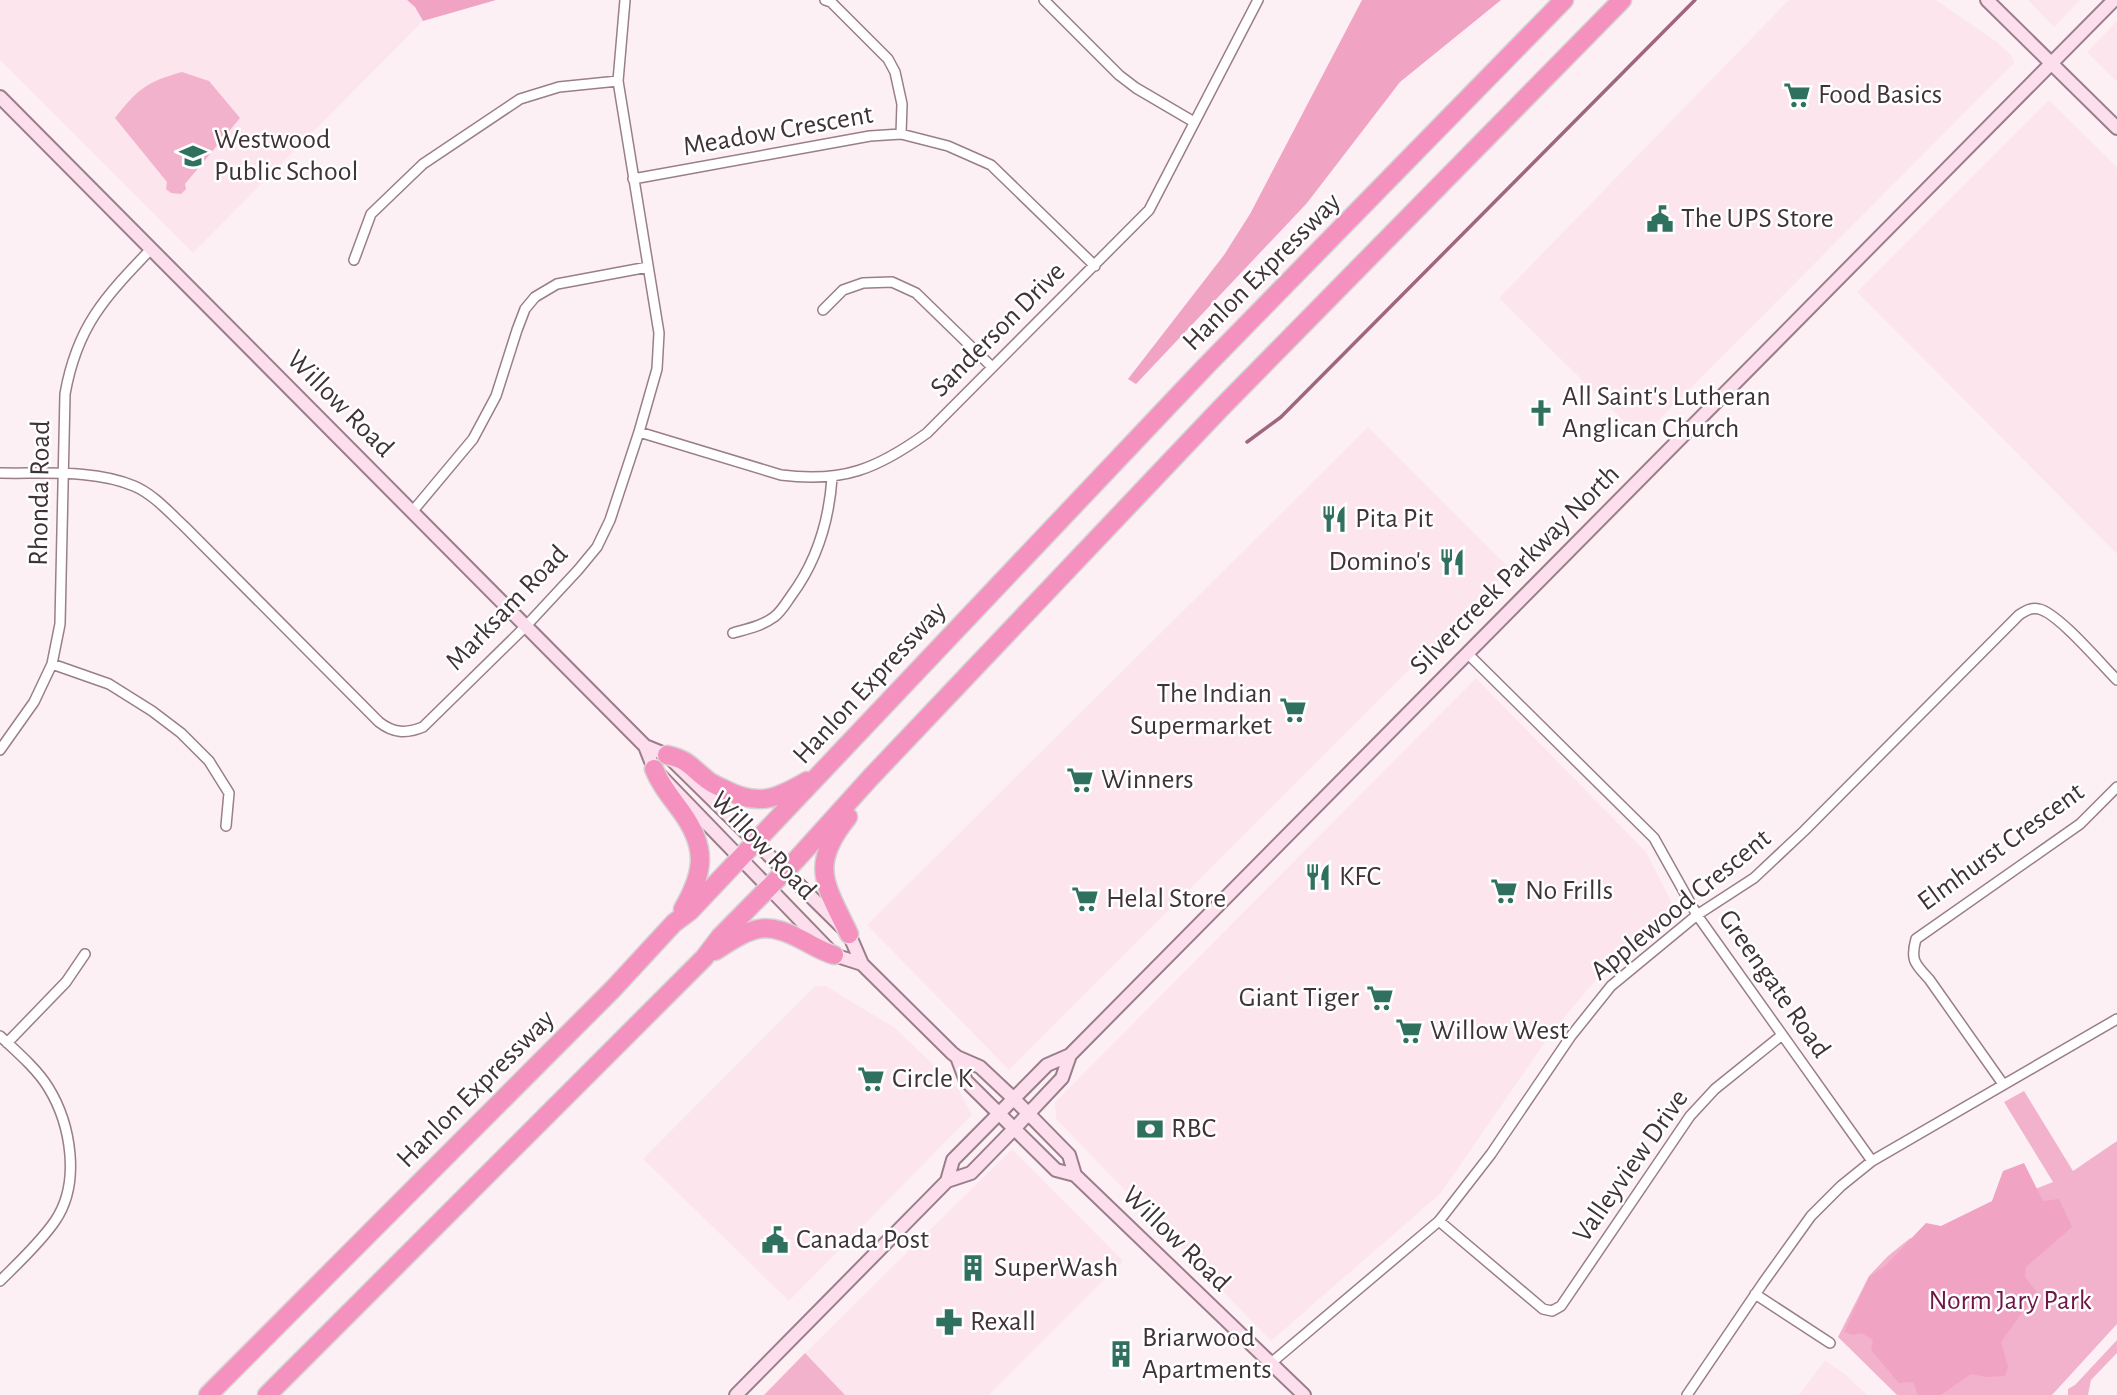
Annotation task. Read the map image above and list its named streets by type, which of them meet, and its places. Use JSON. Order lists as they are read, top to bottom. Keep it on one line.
{"streets":{"highway":["Hanlon Expressway"],"main road":["Willow Road","Silvercreek Parkway North"],"street":["Meadow Crescent","Sanderson Drive","Rhonda Road","Marksam Road","Elmhurst Crescent","Applewood Crescent","Greengate Road","Valleyview Drive"]},"crossings":[["Meadow Crescent","Sanderson Drive"],["Meadow Crescent","Marksam Road"],["Hanlon Expressway","Willow Road"],["Sanderson Drive","Marksam Road"],["Willow Road","Rhonda Road"],["Willow Road","Silvercreek Parkway North"],["Willow Road","Marksam Road"],["Willow Road","Applewood Crescent"],["Rhonda Road","Marksam Road"],["Silvercreek Parkway North","Greengate Road"],["Applewood Crescent","Greengate Road"],["Applewood Crescent","Valleyview Drive"],["Greengate Road","Valleyview Drive"]],"parks":["Norm Jary Park"],"places":{"supermarket":["Food Basics","The Indian Supermarket","Winners","No Frills","Helal Store","Giant Tiger","Willow West","Circle K"],"school or university":["Westwood Public School"],"public building":["The UPS Store","Canada Post"],"church":["All Saint's Lutheran Anglican Church"],"restaurant":["Pita Pit","Domino's","KFC"],"bank":["RBC"],"building":["SuperWash","Briarwood Apartments"],"pharmacy":["Rexall"]}}
